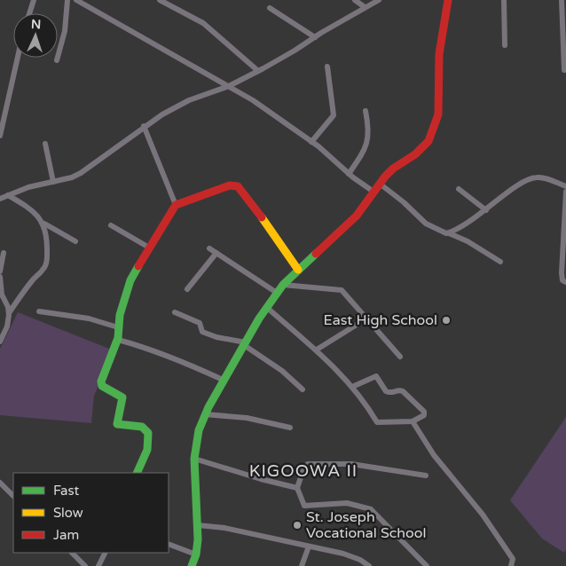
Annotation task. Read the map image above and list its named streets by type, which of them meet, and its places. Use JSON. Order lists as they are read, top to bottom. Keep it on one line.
{"districts":["KIGOOWA II"],"places":["East High School","St. Joseph Vocational School"],"legend":["Fast","Slow","Jam"],"north":"top"}
